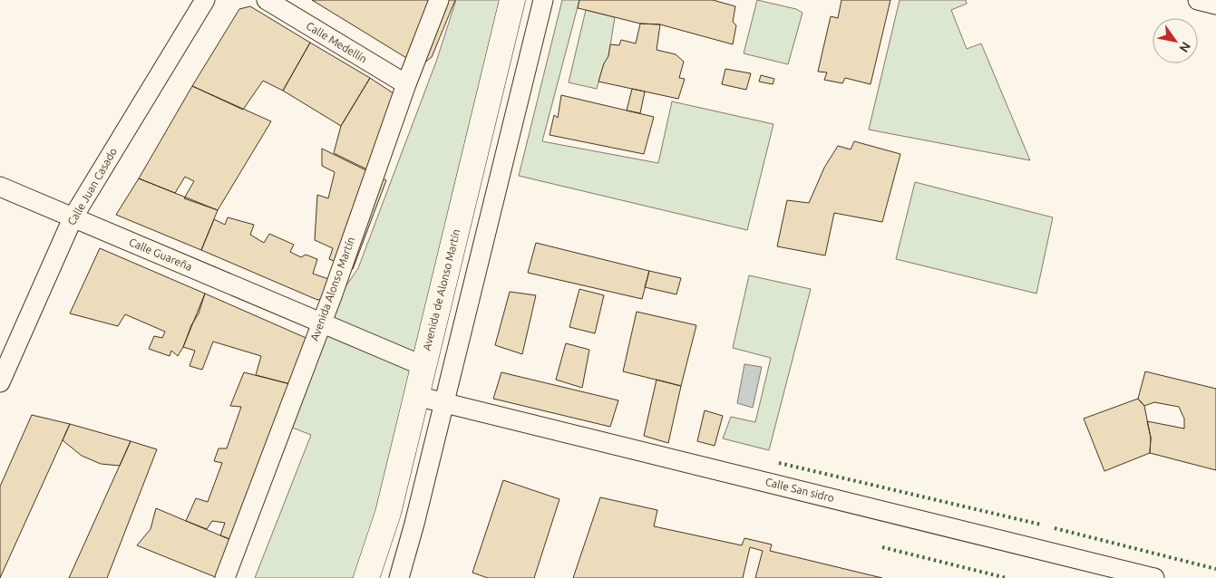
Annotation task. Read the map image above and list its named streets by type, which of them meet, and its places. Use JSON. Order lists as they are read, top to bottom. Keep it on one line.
{"streets":{"main road":["Avenida de Alonso Martín"],"street":["Calle Medellín","Calle Juan Casado","Calle Guareña","Avenida Alonso Martín","Calle San sidro"]},"crossings":[["Calle Medellín","Avenida Alonso Martín"],["Calle Juan Casado","Calle Guareña"],["Calle Guareña","Avenida Alonso Martín"],["Calle Guareña","Avenida de Alonso Martín"],["Avenida de Alonso Martín","Calle San sidro"]],"north":"bottom right"}
